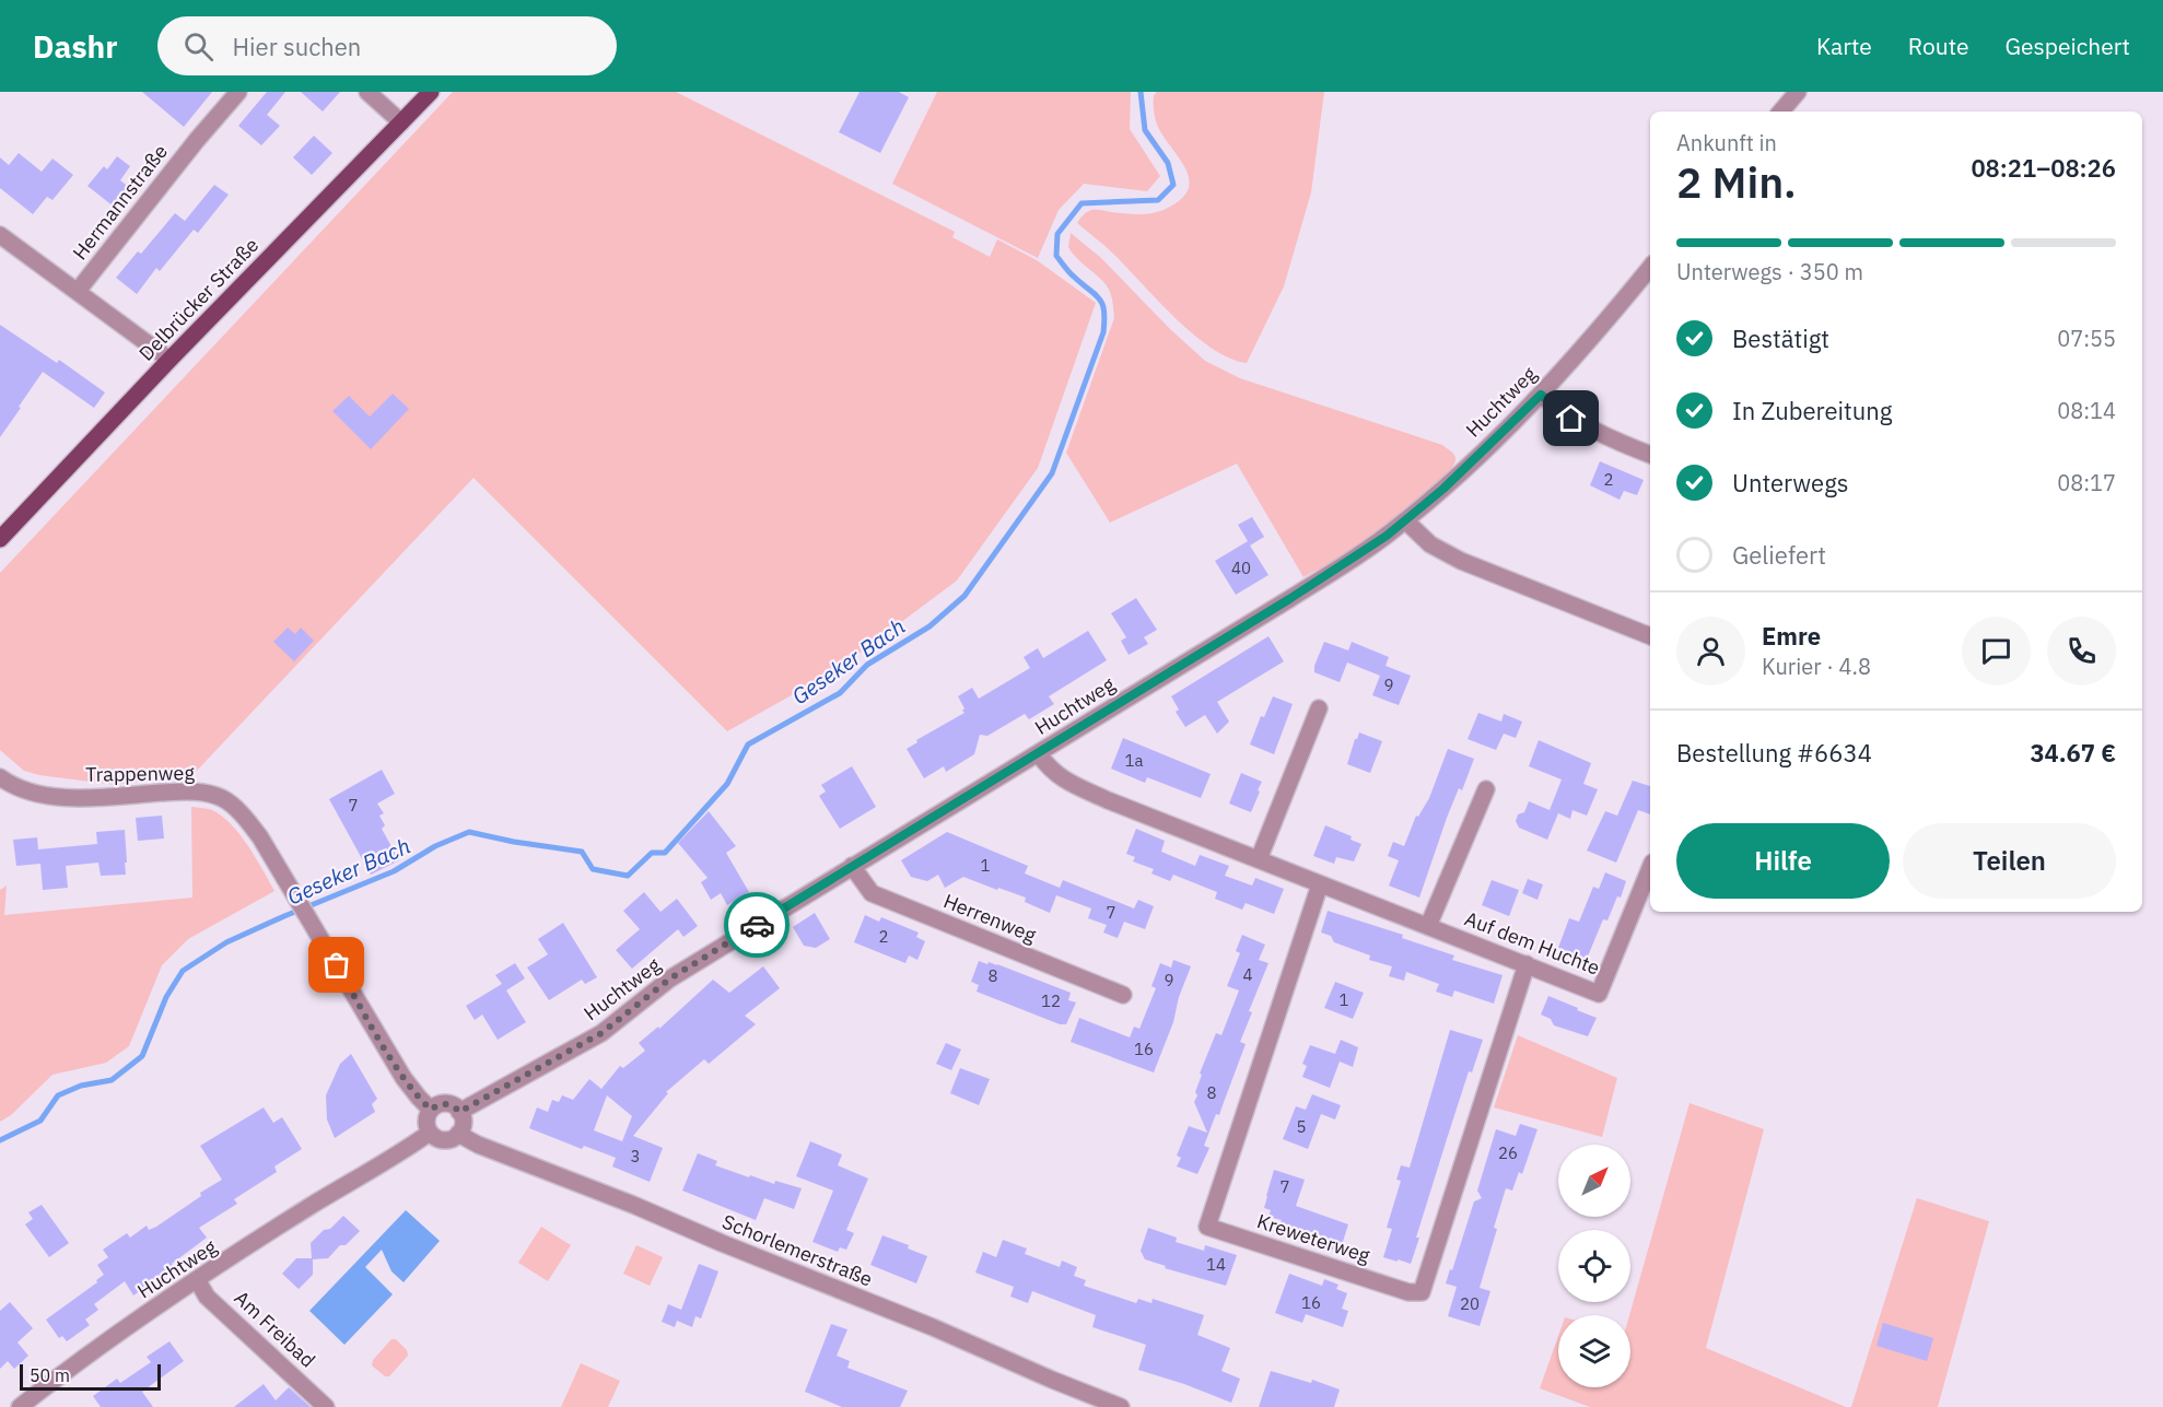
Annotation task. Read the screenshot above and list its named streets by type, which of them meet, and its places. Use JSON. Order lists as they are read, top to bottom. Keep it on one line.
{"streets":{"main road":["Delbrücker Straße"],"street":["Hermannstraße","Huchtweg","Trappenweg","Herrenweg","Auf dem Huchte","Kreweterweg","Schorlemerstraße","Am Freibad"]},"crossings":[["Hermannstraße","Delbrücker Straße"],["Huchtweg","Trappenweg"],["Huchtweg","Herrenweg"],["Huchtweg","Auf dem Huchte"],["Huchtweg","Schorlemerstraße"],["Huchtweg","Am Freibad"],["Trappenweg","Schorlemerstraße"],["Auf dem Huchte","Kreweterweg"]],"water":["Geseker Bach"],"house_numbers":["2","40","9","1a","7","1","7","2","4","8","9","1","12","16","8","5","26","3","7","14","16","20"],"scale_bar":"50 m","north":"top right","page":{"header":"Dashr","search":"Hier suchen","nav":["Karte","Route","Gespeichert"],"heading":["2 Min.","Ankunft in","08:21–08:26"],"panel":["Emre","Kurier · 4.8","Bestellung #6634","34.67 €"],"bar":"Unterwegs · 350 m","list":[["Bestätigt","07:55"],["In Zubereitung","08:14"],["Unterwegs","08:17"],"Geliefert"],"buttons":["Hilfe","Teilen"],"scale":"50 m"}}
